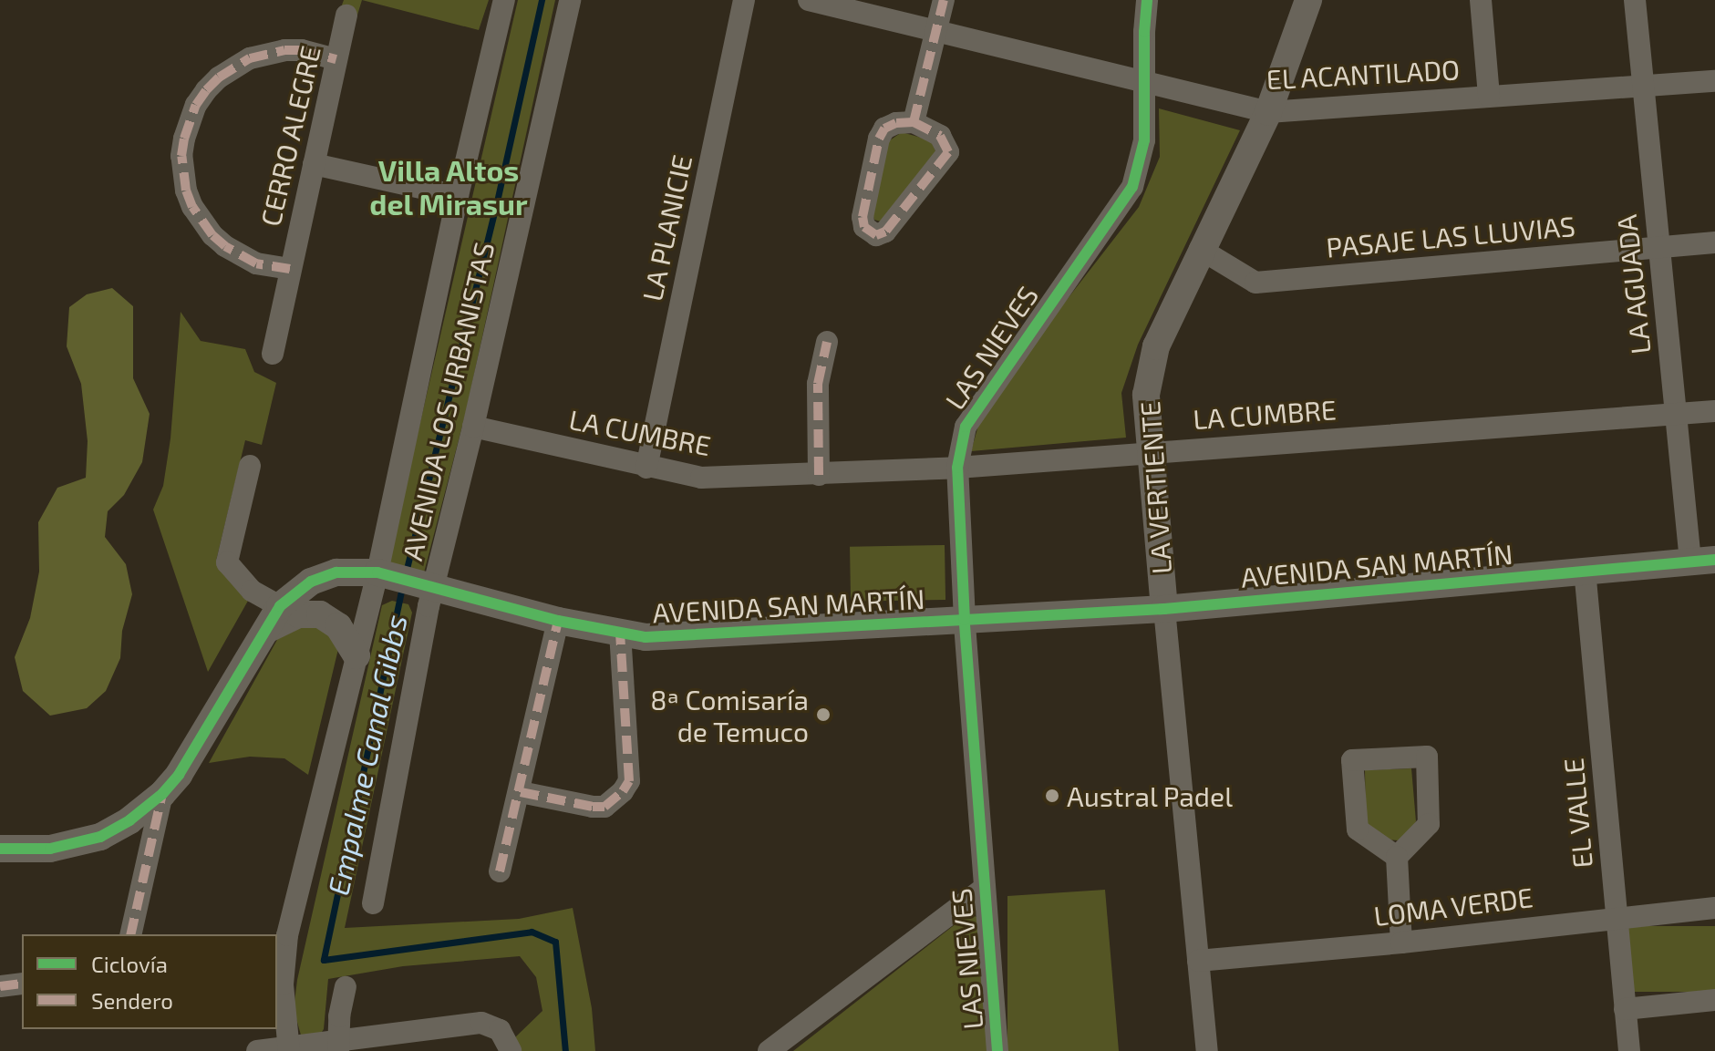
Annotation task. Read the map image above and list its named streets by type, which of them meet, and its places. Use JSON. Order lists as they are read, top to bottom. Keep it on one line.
{"streets":{"street":["EL ACANTILADO","CERRO ALEGRE","LA PLANICIE","PASAJE LAS LLUVIAS","LA AGUADA","LAS NIEVES","AVENIDA LOS URBANISTAS","LA CUMBRE","LA VERTIENTE","AVENIDA SAN MARTÍN","EL VALLE","LOMA VERDE"]},"crossings":[["EL ACANTILADO","LA AGUADA"],["EL ACANTILADO","LAS NIEVES"],["EL ACANTILADO","LA VERTIENTE"],["LA PLANICIE","LA CUMBRE"],["PASAJE LAS LLUVIAS","LA AGUADA"],["PASAJE LAS LLUVIAS","LA VERTIENTE"],["LA AGUADA","LA CUMBRE"],["LA AGUADA","AVENIDA SAN MARTÍN"],["LAS NIEVES","LA CUMBRE"],["LAS NIEVES","AVENIDA SAN MARTÍN"],["AVENIDA LOS URBANISTAS","LA CUMBRE"],["AVENIDA LOS URBANISTAS","AVENIDA SAN MARTÍN"],["LA CUMBRE","LA VERTIENTE"],["LA VERTIENTE","AVENIDA SAN MARTÍN"],["LA VERTIENTE","LOMA VERDE"],["AVENIDA SAN MARTÍN","EL VALLE"],["EL VALLE","LOMA VERDE"]],"districts":["Villa Altos del Mirasur"],"water":["Empalme Canal Gibbs"],"places":["8ª Comisaría de Temuco","Austral Padel"],"legend":["Ciclovía","Sendero"]}
